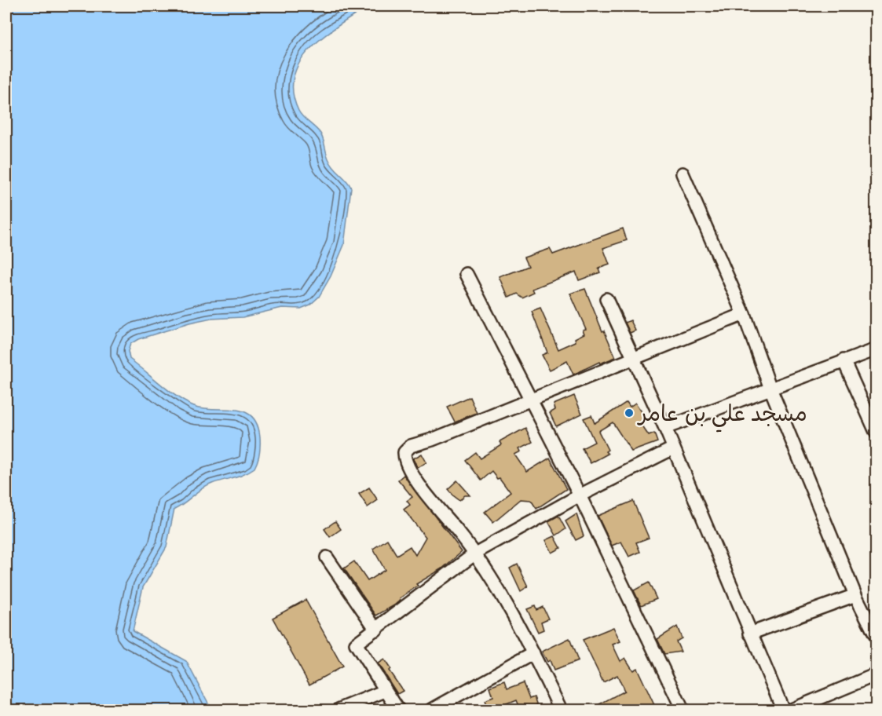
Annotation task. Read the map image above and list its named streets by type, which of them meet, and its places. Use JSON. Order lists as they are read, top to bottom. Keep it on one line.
{"places":["مسجد علي بن عامر"]}
